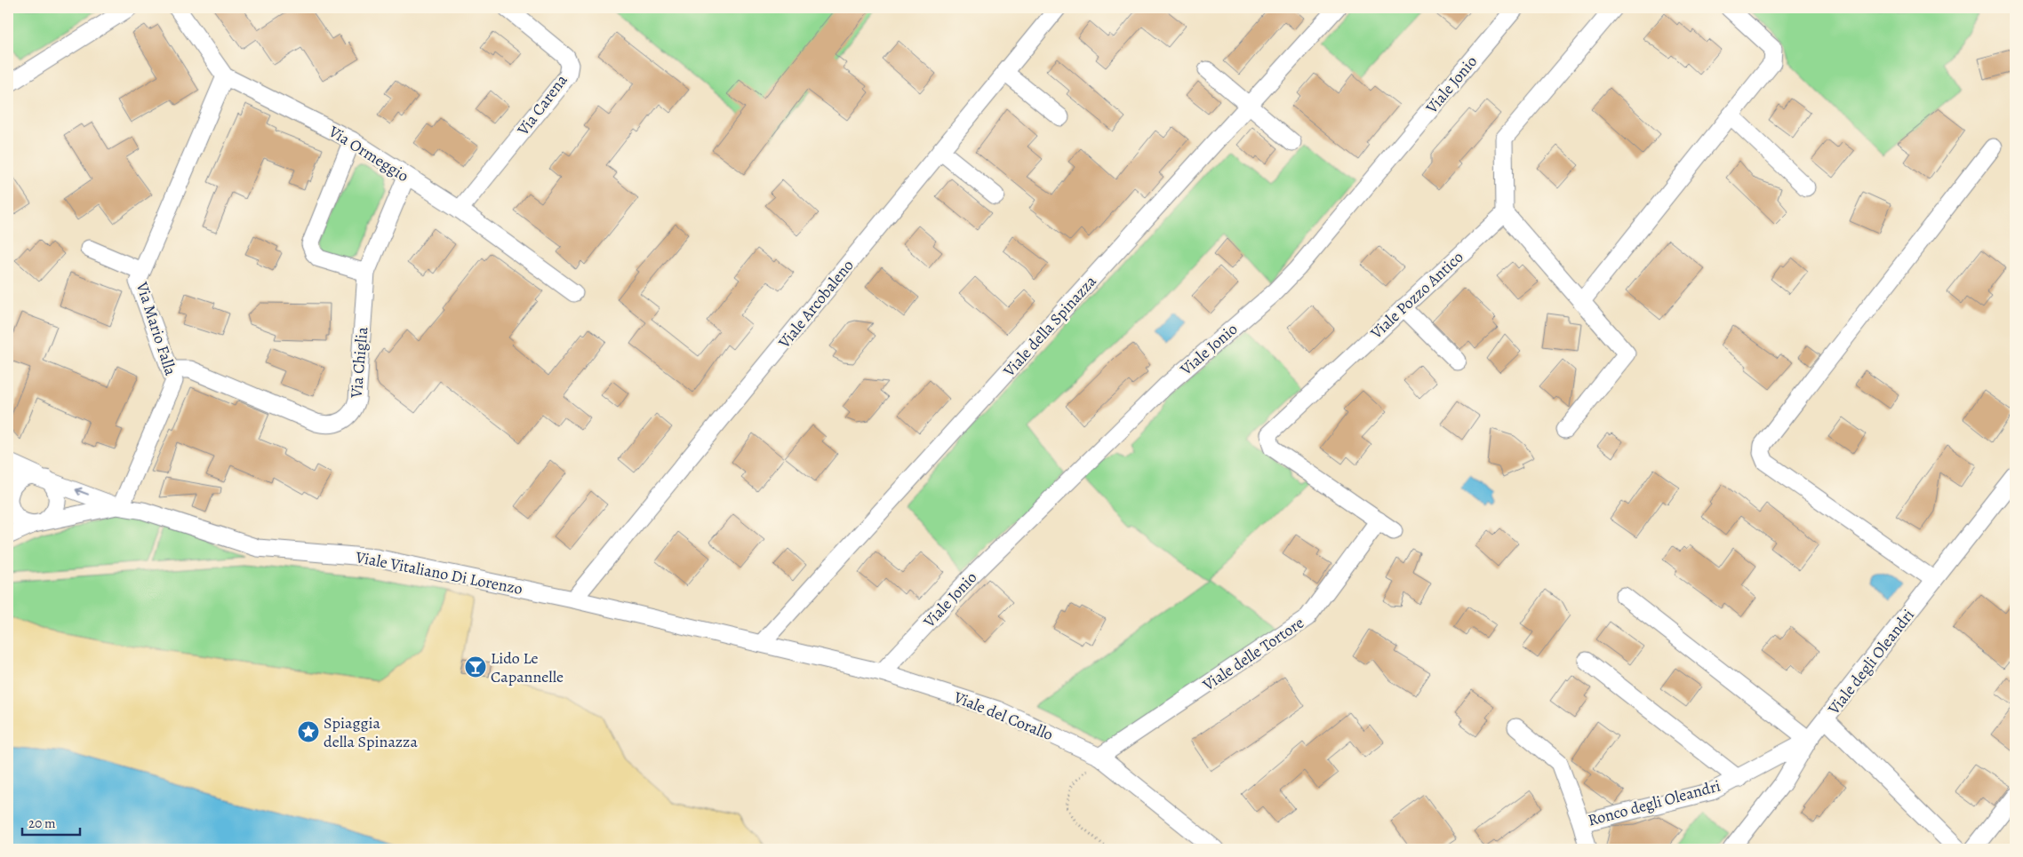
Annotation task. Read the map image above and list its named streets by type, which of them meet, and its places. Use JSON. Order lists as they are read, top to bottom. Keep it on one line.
{"streets":{"street":["Viale Jonio","Via Carena","Via Ormeggio","Viale Pozzo Antico","Viale Arcobaleno","Viale della Spinazza","Via Mario Falla","Via Chiglia","Viale Vitaliano Di Lorenzo","Viale delle Tortore","Viale degli Oleandri","Viale del Corallo","Ronco degli Oleandri"]},"crossings":[["Viale Jonio","Viale del Corallo"],["Via Carena","Via Ormeggio"],["Via Ormeggio","Via Mario Falla"],["Via Ormeggio","Via Chiglia"],["Viale Pozzo Antico","Viale delle Tortore"],["Viale Arcobaleno","Viale Vitaliano Di Lorenzo"],["Viale della Spinazza","Viale Vitaliano Di Lorenzo"],["Viale della Spinazza","Viale del Corallo"],["Via Mario Falla","Via Chiglia"],["Via Mario Falla","Viale Vitaliano Di Lorenzo"],["Viale Vitaliano Di Lorenzo","Viale del Corallo"],["Viale delle Tortore","Viale del Corallo"],["Viale degli Oleandri","Ronco degli Oleandri"]],"places":{"bar":["Lido Le Capannelle"],"place":["Spiaggia della Spinazza"]},"scale_bar":"20 m"}
